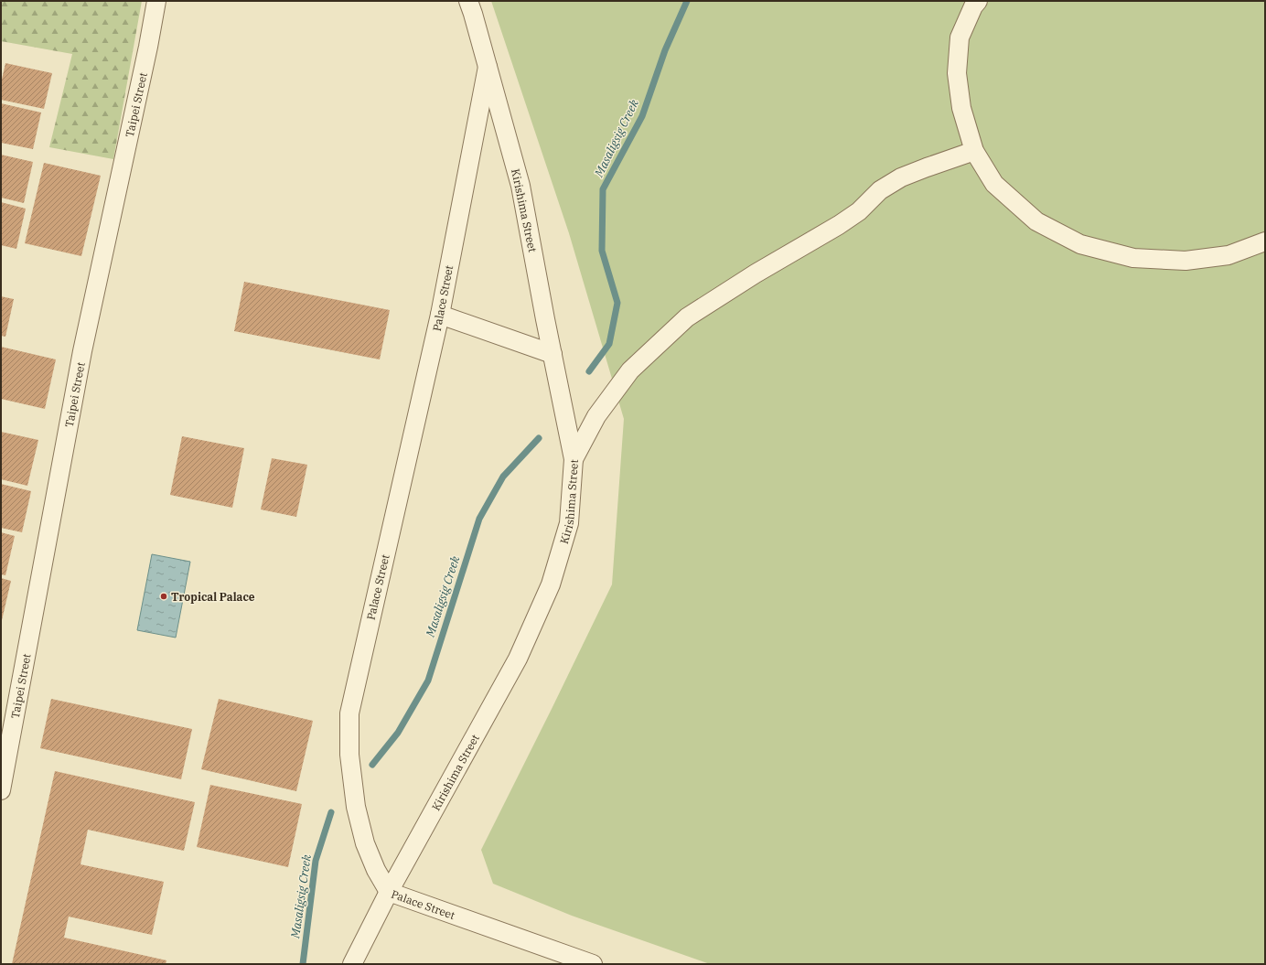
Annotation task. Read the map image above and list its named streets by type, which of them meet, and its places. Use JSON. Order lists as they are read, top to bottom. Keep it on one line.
{"streets":{"street":["Taipei Street","Kirishima Street","Palace Street"]},"crossings":[["Kirishima Street","Palace Street"]],"water":["Masaligsig Creek"],"places":["Tropical Palace"]}
